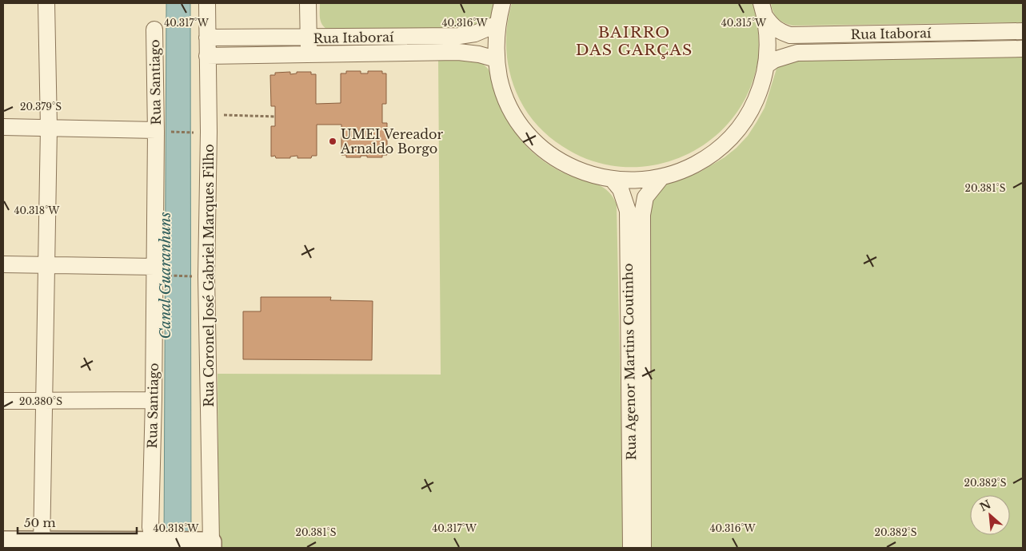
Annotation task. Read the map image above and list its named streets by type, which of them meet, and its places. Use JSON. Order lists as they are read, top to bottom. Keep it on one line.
{"streets":{"street":["Rua Itaboraí","Rua Santiago","Rua Coronel José Gabriel Marques Filho","Rua Agenor Martins Coutinho"]},"crossings":[["Rua Itaboraí","Rua Coronel José Gabriel Marques Filho"]],"districts":["BAIRRO DAS GARÇAS"],"water":["Canal Guaranhuns"],"places":["UMEI Vereador Arnaldo Borgo"],"scale_bar":"50 m","north":"top left","coordinates":["40.317°W","40.316°W","40.315°W","20.379°S","20.381°S","40.318°W","20.380°S","20.382°S"]}
